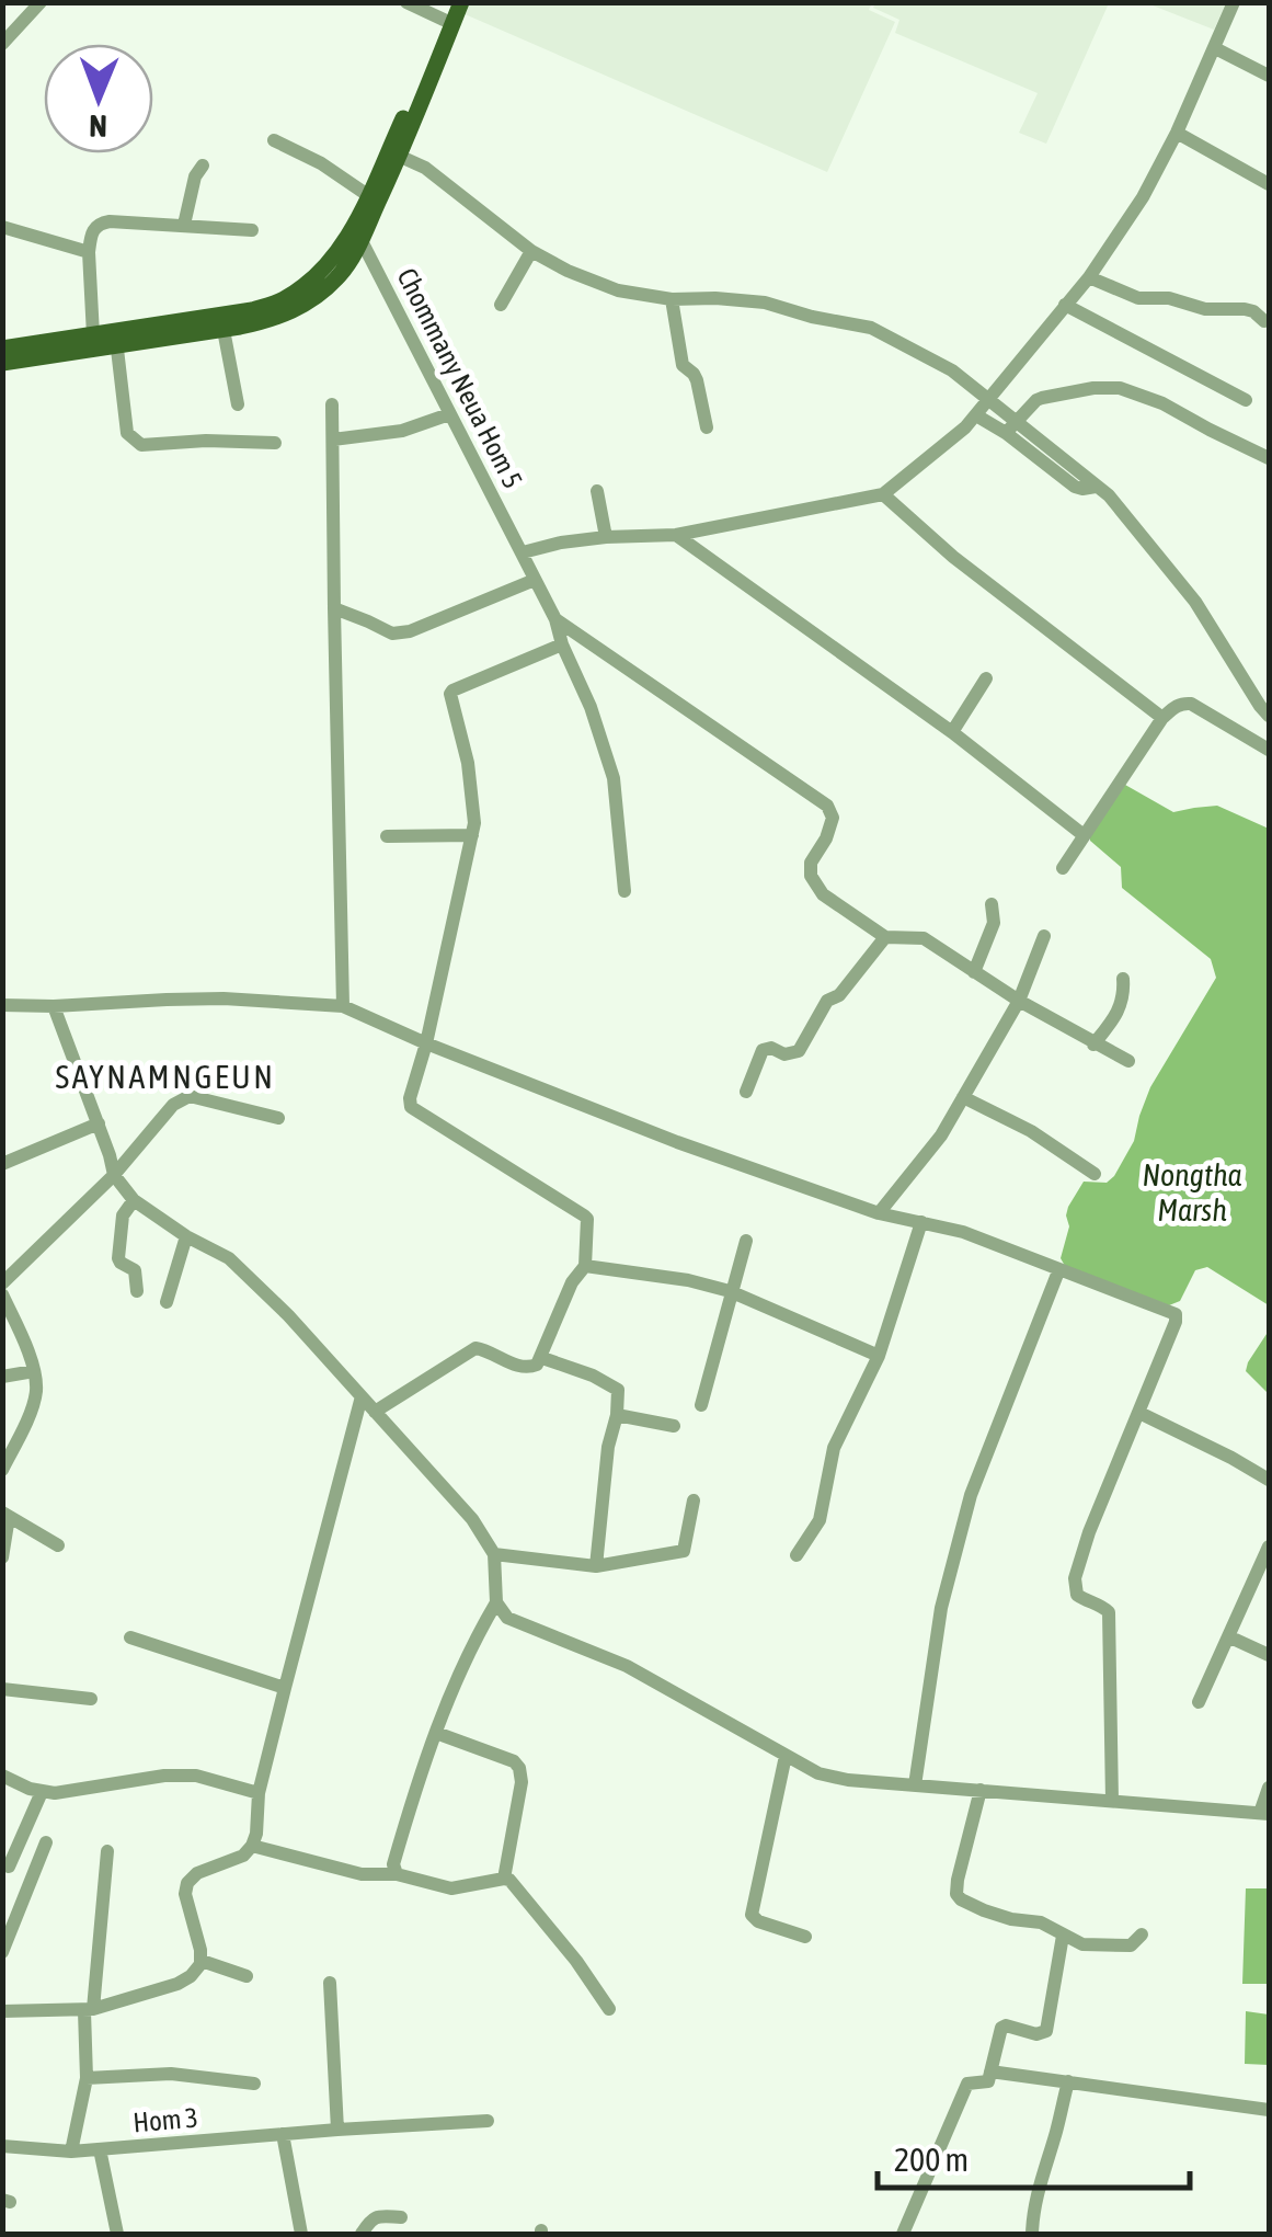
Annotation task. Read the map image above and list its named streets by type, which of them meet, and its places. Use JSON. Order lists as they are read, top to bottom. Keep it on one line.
{"streets":{"street":["Chommany Neua Hom 5","Hom 3"]},"districts":["SAYNAMNGEUN"],"water":["Nongtha Marsh"],"scale_bar":"200 m","north":"bottom"}
